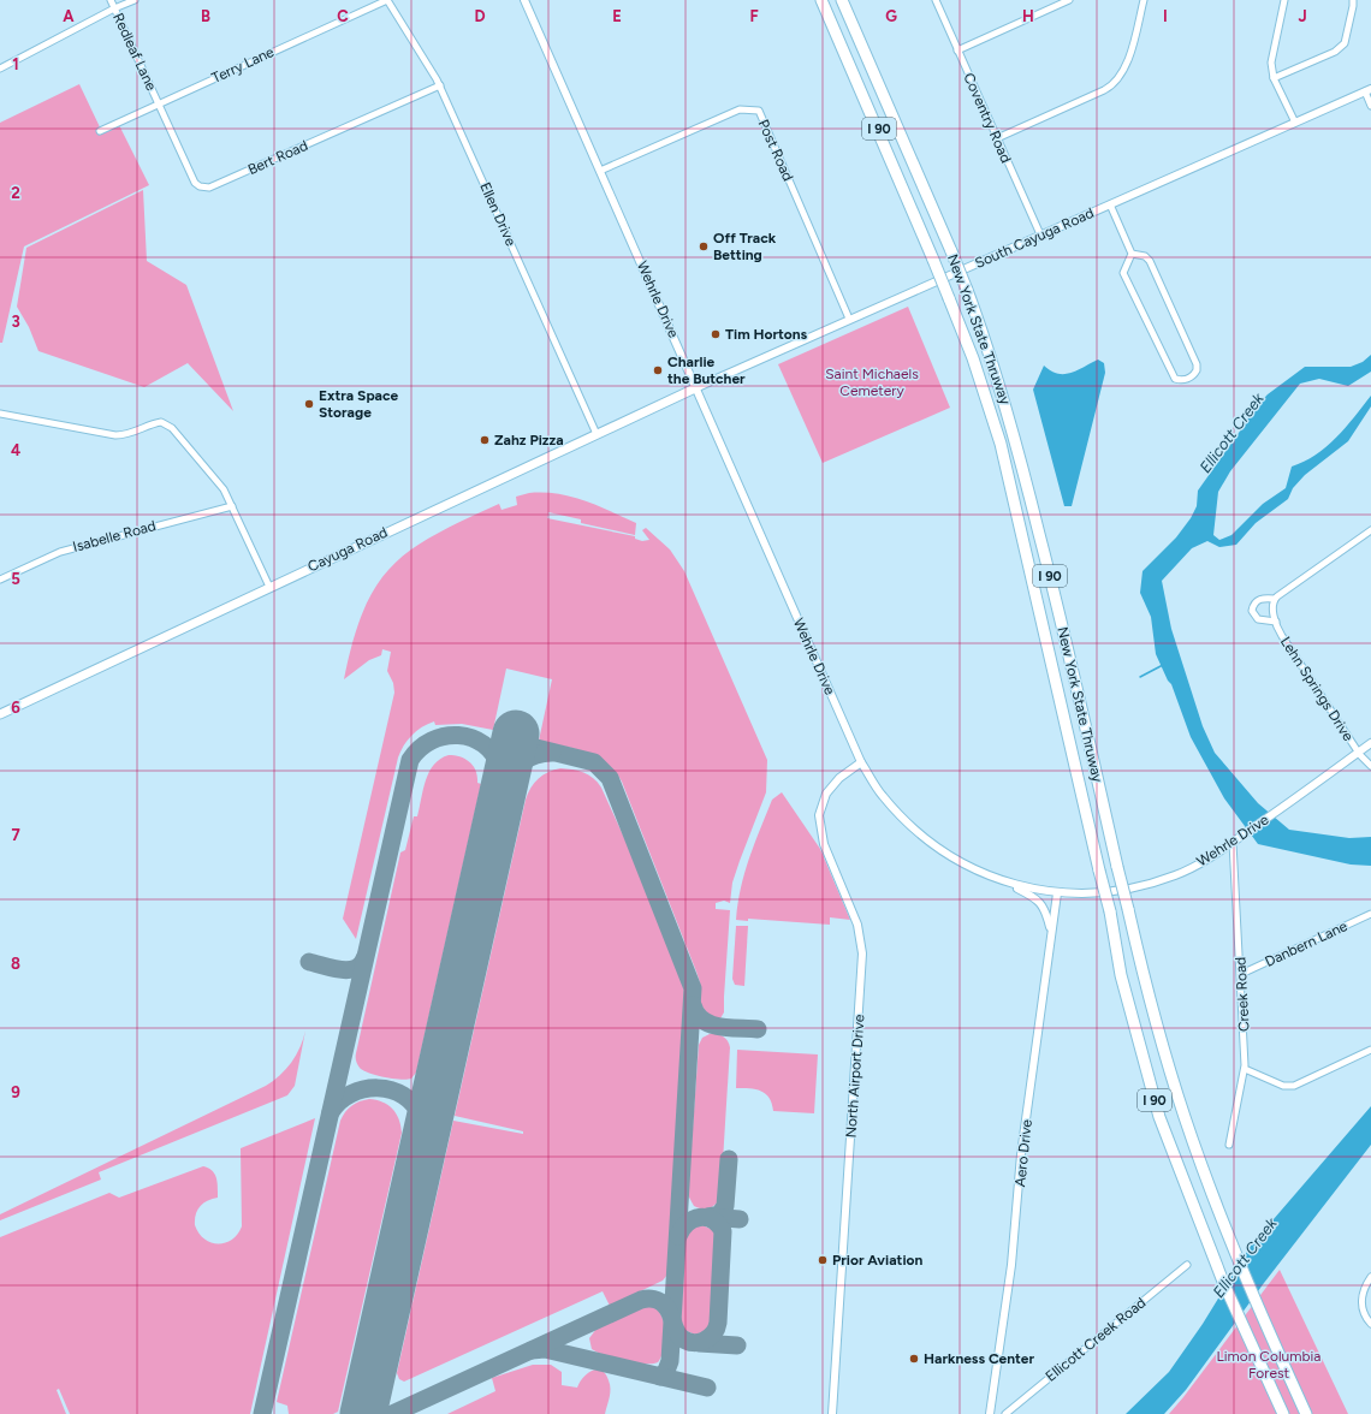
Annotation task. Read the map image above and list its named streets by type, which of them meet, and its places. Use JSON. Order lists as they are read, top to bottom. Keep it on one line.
{"streets":{"highway":["I 90","New York State Thruway"],"main road":["Cayuga Road"],"street":["Redleaf Lane","Terry Lane","Coventry Road","Post Road","Bert Road","Ellen Drive","South Cayuga Road","Wehrle Drive","Isabelle Road","Lehn Springs Drive","Danbern Lane","Creek Road","North Airport Drive","Aero Drive","Ellicott Creek Road"]},"crossings":[["Redleaf Lane","Terry Lane"],["Redleaf Lane","Bert Road"],["Terry Lane","Bert Road"],["Terry Lane","Ellen Drive"],["Coventry Road","South Cayuga Road"],["Post Road","South Cayuga Road"],["Post Road","Wehrle Drive"],["Bert Road","Ellen Drive"],["Ellen Drive","Cayuga Road"],["South Cayuga Road","Wehrle Drive"],["South Cayuga Road","Cayuga Road"],["Wehrle Drive","Cayuga Road"],["Wehrle Drive","Lehn Springs Drive"],["Wehrle Drive","Creek Road"],["Wehrle Drive","North Airport Drive"],["Wehrle Drive","Aero Drive"],["Danbern Lane","Creek Road"]],"water":["Ellicott Creek"],"parks":["Saint Michaels Cemetery","Limon Columbia Forest"],"places":["Off Track Betting","Tim Hortons","Charlie the Butcher","Extra Space Storage","Zahz Pizza","Prior Aviation","Harkness Center"],"grid":{"columns":["A","B","C","D","E","F","G","H","I","J"],"rows":["1","2","3","4","5","6","7","8","9"]}}
